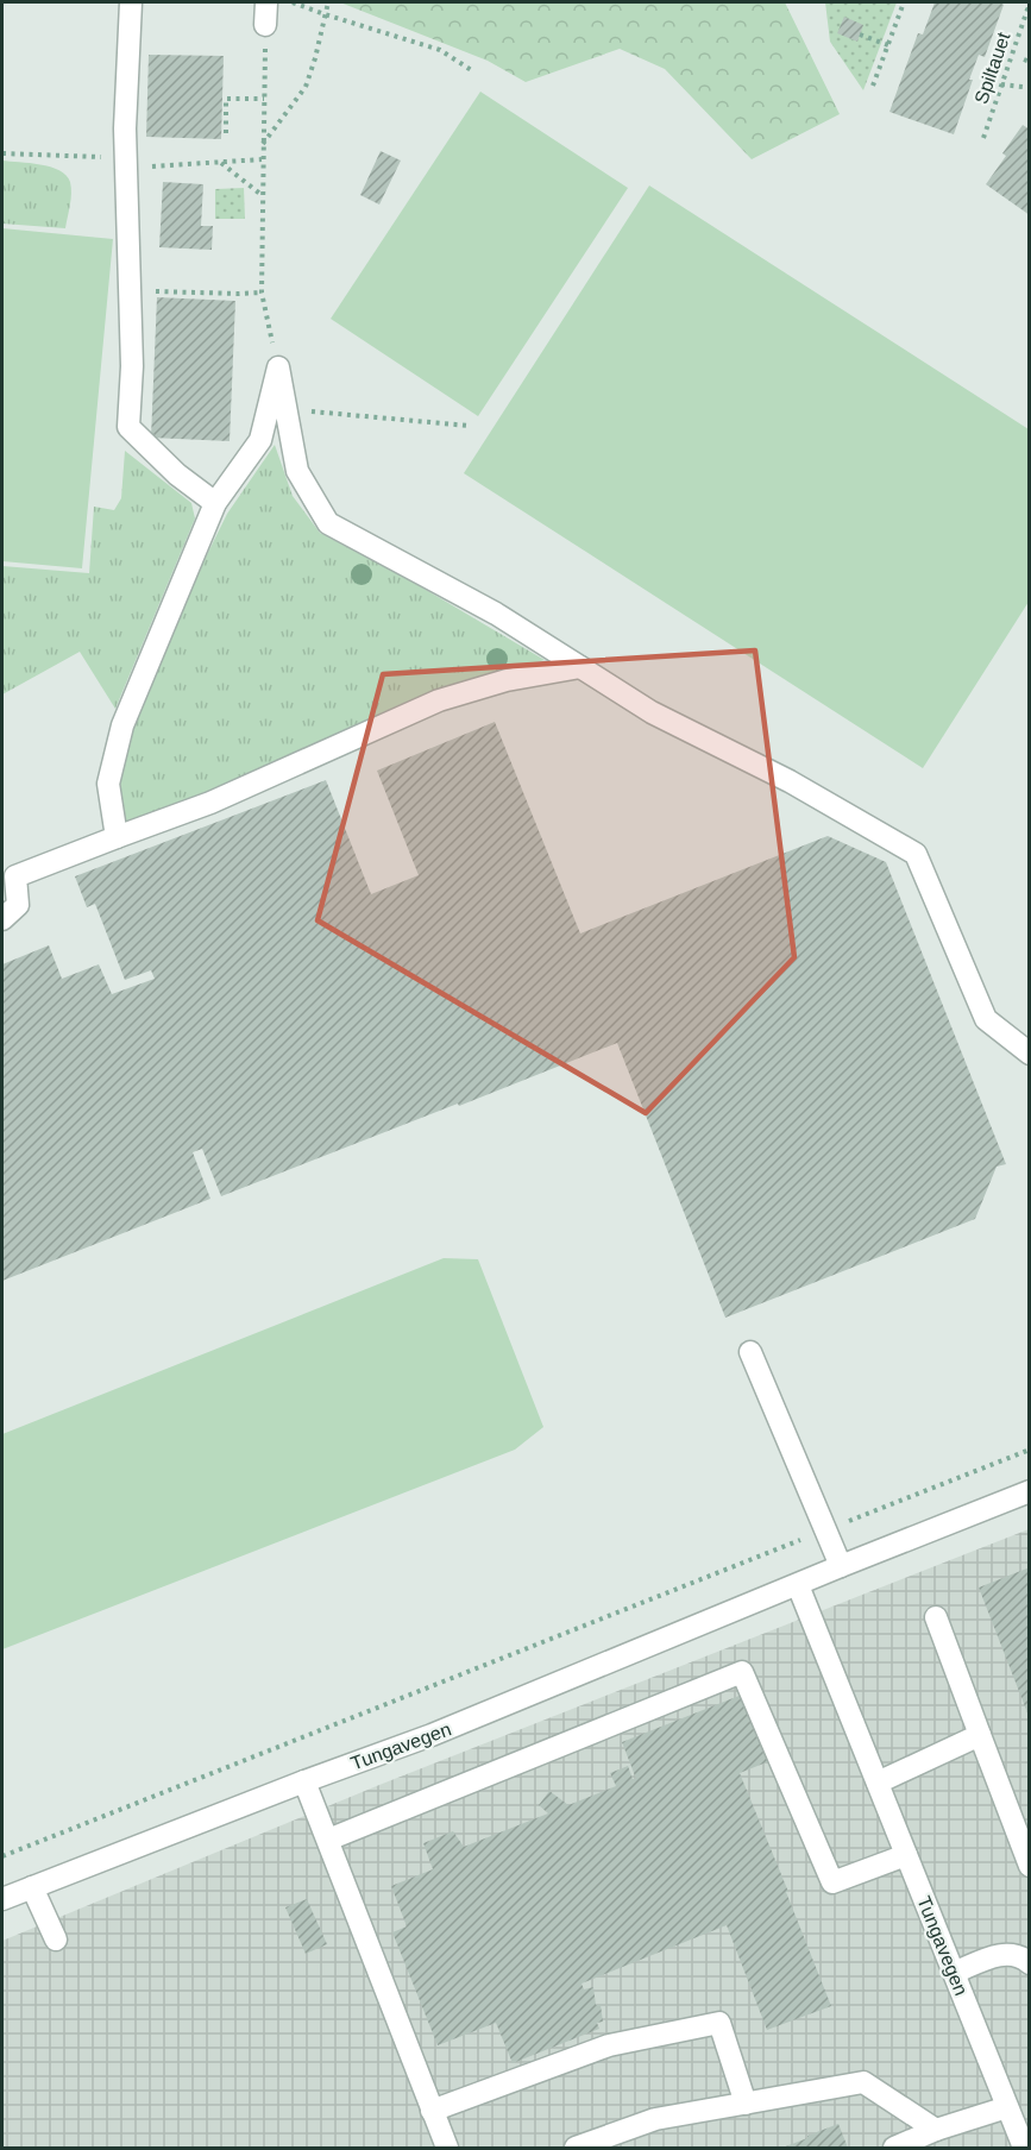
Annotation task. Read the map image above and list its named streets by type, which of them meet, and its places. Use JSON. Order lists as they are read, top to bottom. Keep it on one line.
{"streets":{"street":["Tungavegen"],"path":["Spiltauet"]}}
